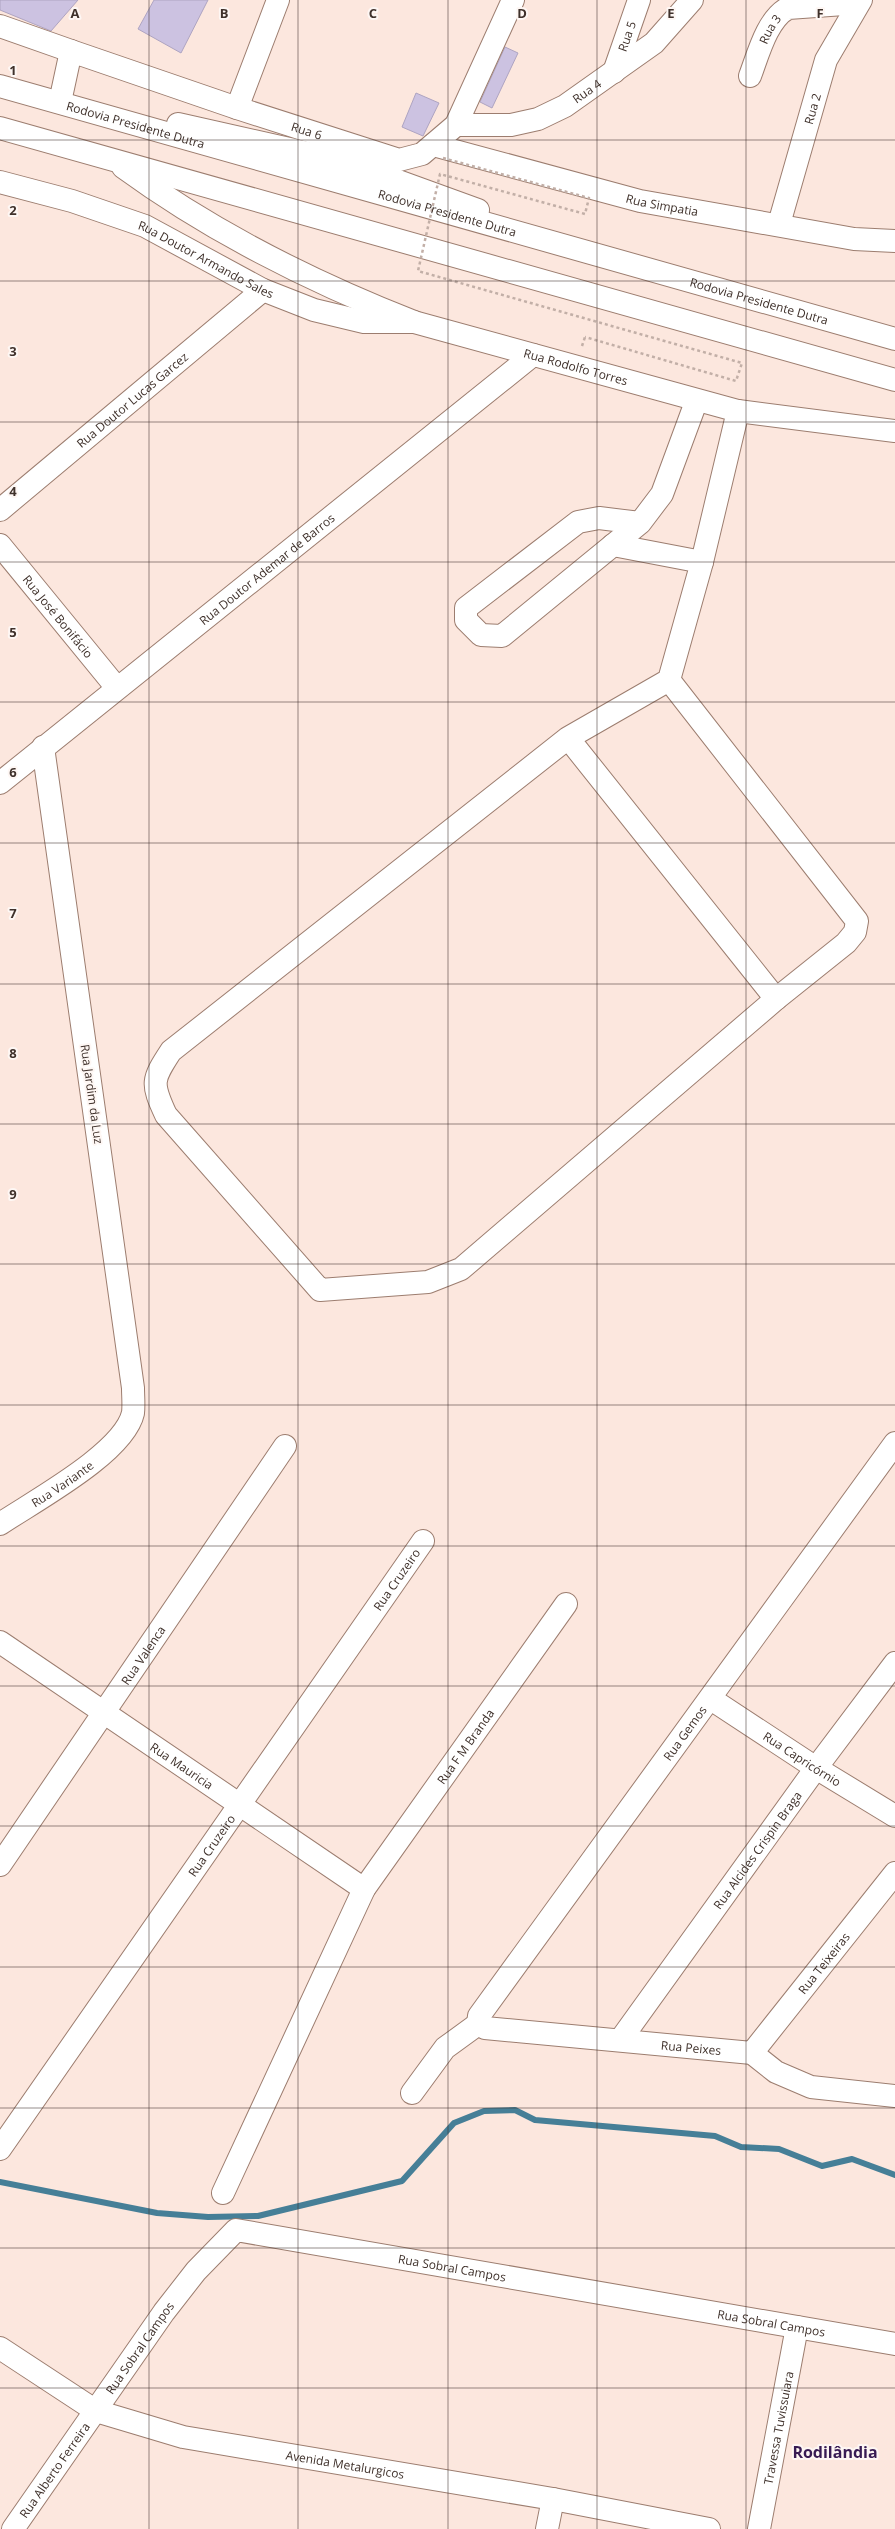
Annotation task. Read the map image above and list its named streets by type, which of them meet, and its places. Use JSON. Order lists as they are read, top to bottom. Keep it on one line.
{"streets":{"main road":["Rua 3","Rua 5","Rua 4","Rua 2","Rodovia Presidente Dutra","Rua 6","Rua Simpatia","Rua Doutor Armando Sales","Rua Rodolfo Torres","Rua Doutor Lucas Garcez","Rua Doutor Ademar de Barros","Rua José Bonifácio","Rua Jardim da Luz","Rua Variante","Rua Cruzeiro","Rua Valenca","Rua Gemos","Rua F M Branda","Rua Capricórnio","Rua Mauricia","Rua Alcides Crispin Braga","Rua Teixeiras","Rua Peixes","Rua Sobral Campos","Travessa Tuvissuiara","Avenida Metalurgicos","Rua Alberto Ferreira"]},"crossings":[["Rua 3","Rua 2"],["Rua 5","Rua 4"],["Rua 4","Rua 6"],["Rua 2","Rua Simpatia"],["Rua 6","Rua Simpatia"],["Rua Doutor Armando Sales","Rua Rodolfo Torres"],["Rua Doutor Armando Sales","Rua Doutor Lucas Garcez"],["Rua Rodolfo Torres","Rua Doutor Ademar de Barros"],["Rua Doutor Ademar de Barros","Rua José Bonifácio"],["Rua Doutor Ademar de Barros","Rua Jardim da Luz"],["Rua Jardim da Luz","Rua Variante"],["Rua Cruzeiro","Rua Mauricia"],["Rua Valenca","Rua Mauricia"],["Rua Gemos","Rua Capricórnio"],["Rua Gemos","Rua Peixes"],["Rua F M Branda","Rua Mauricia"],["Rua Capricórnio","Rua Alcides Crispin Braga"],["Rua Alcides Crispin Braga","Rua Peixes"],["Rua Teixeiras","Rua Peixes"],["Rua Sobral Campos","Travessa Tuvissuiara"],["Rua Sobral Campos","Avenida Metalurgicos"],["Rua Sobral Campos","Rua Alberto Ferreira"],["Avenida Metalurgicos","Rua Alberto Ferreira"]],"districts":["Rodilândia"],"grid":{"columns":["A","B","C","D","E","F"],"rows":["1","2","3","4","5","6","7","8","9"]}}
